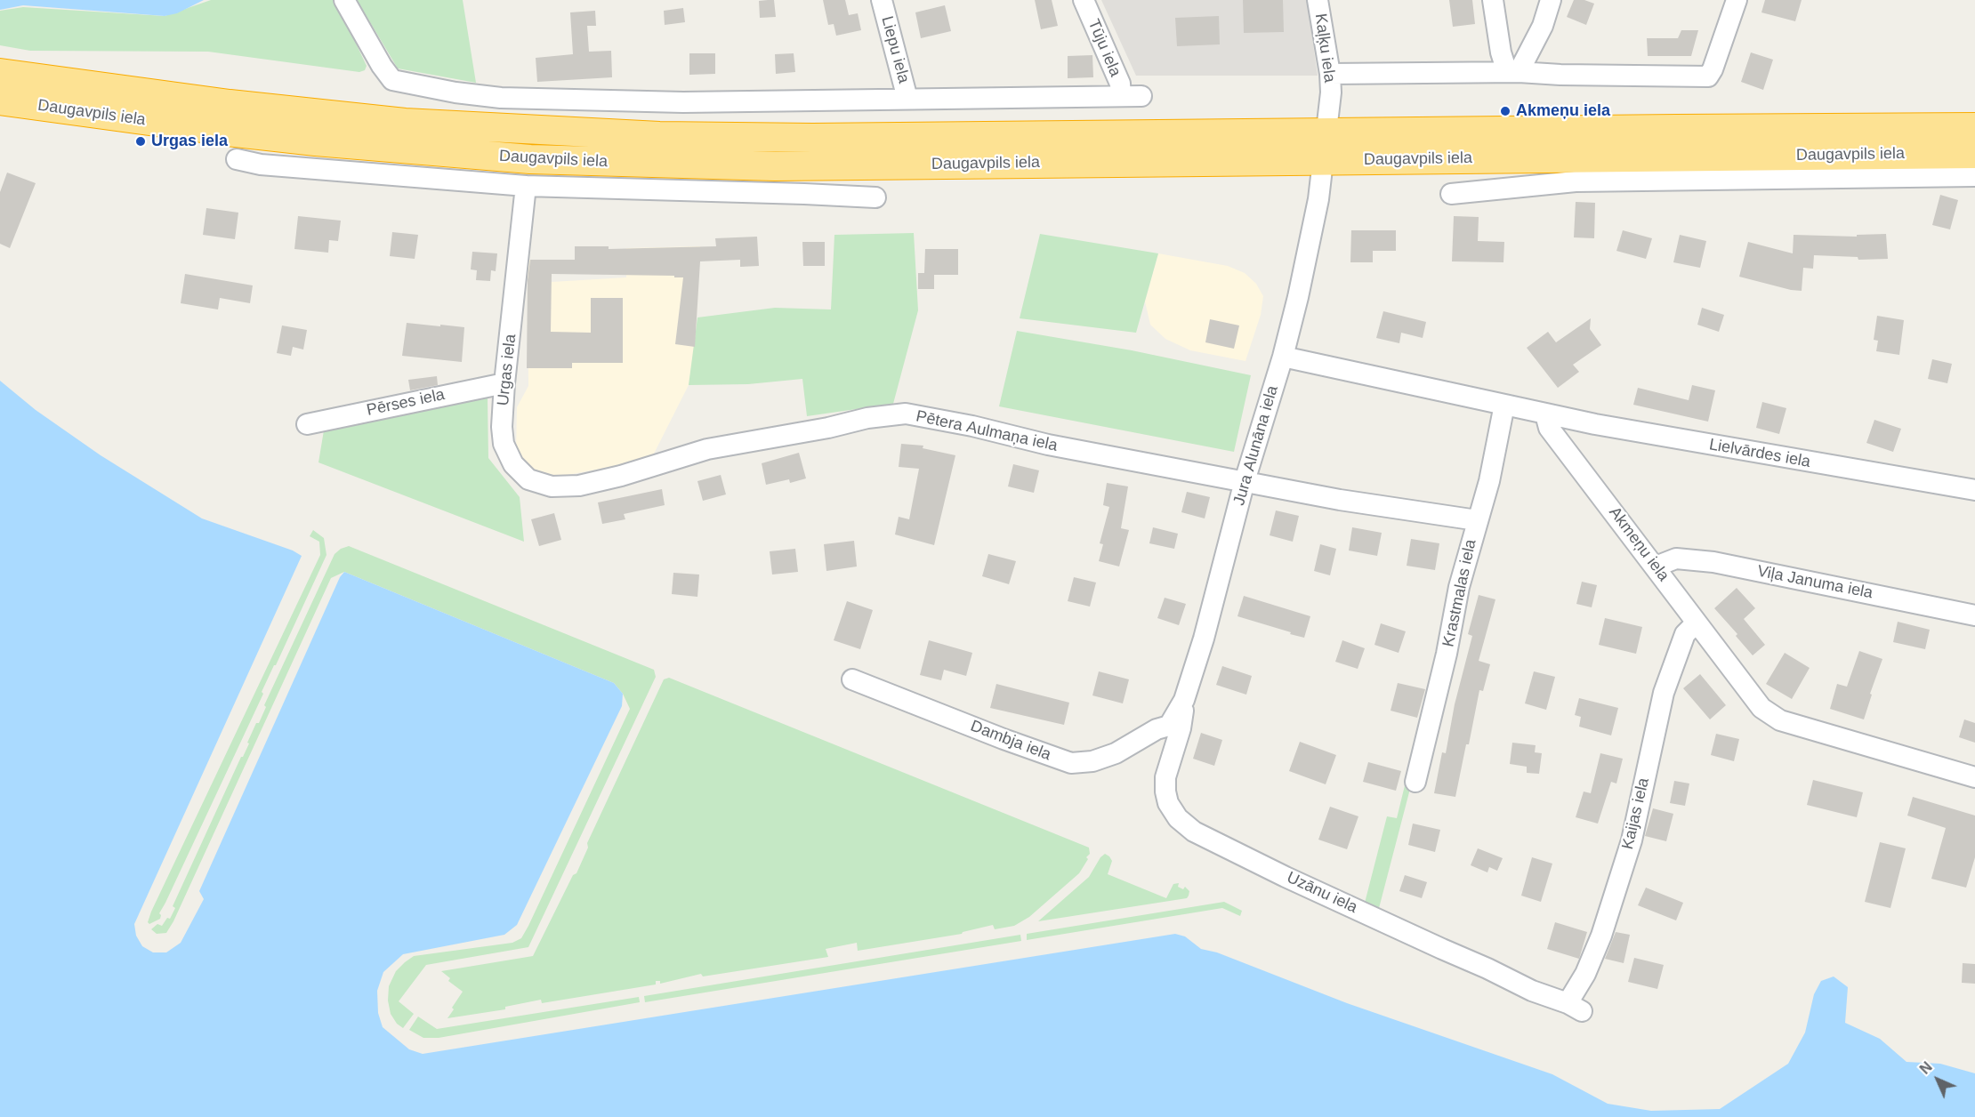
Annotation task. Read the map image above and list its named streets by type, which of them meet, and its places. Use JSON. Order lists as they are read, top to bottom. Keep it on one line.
{"streets":{"highway":["Daugavpils iela"],"street":["Tūju iela","Kaļķu iela","Liepu iela","Urgas iela","Pērses iela","Pētera Aulmaņa iela","Jura Alunāna iela","Lielvārdes iela","Akmeņu iela","Viļa Januma iela","Krastmalas iela","Dambja iela","Kaijas iela","Uzānu iela"]},"crossings":[["Kaļķu iela","Daugavpils iela"],["Kaļķu iela","Jura Alunāna iela"],["Daugavpils iela","Jura Alunāna iela"],["Urgas iela","Pērses iela"],["Urgas iela","Pētera Aulmaņa iela"],["Pētera Aulmaņa iela","Jura Alunāna iela"],["Pētera Aulmaņa iela","Krastmalas iela"],["Jura Alunāna iela","Dambja iela"],["Jura Alunāna iela","Uzānu iela"],["Lielvārdes iela","Akmeņu iela"],["Akmeņu iela","Viļa Januma iela"],["Akmeņu iela","Kaijas iela"],["Kaijas iela","Uzānu iela"]],"places":["Akmeņu iela","Urgas iela"],"north":"top left"}
